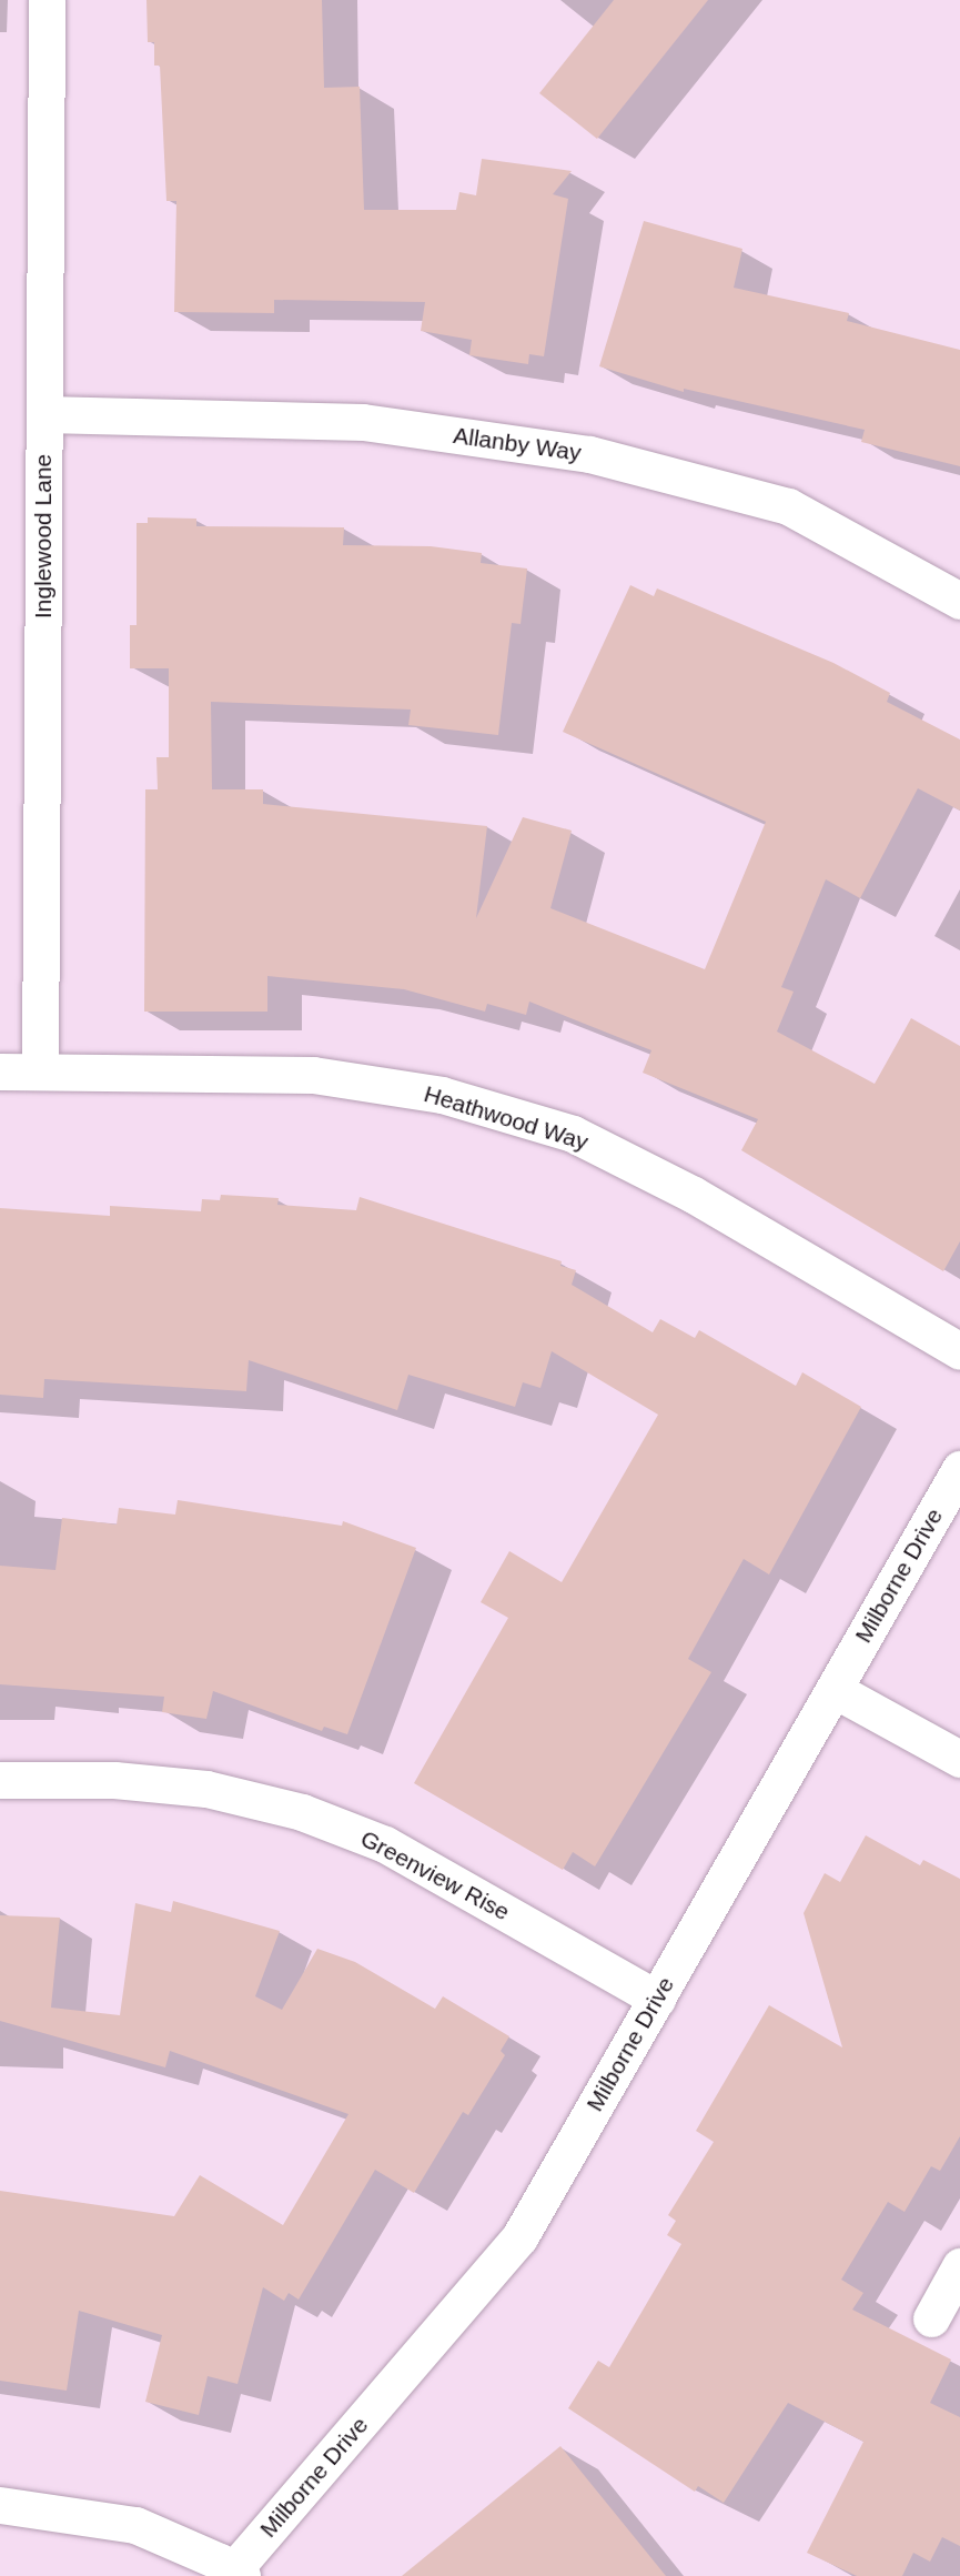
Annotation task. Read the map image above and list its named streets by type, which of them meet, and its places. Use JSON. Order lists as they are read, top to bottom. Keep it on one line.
{"streets":{"street":["Allanby Way","Inglewood Lane","Heathwood Way","Milborne Drive","Greenview Rise"]},"crossings":[["Allanby Way","Inglewood Lane"],["Inglewood Lane","Heathwood Way"],["Milborne Drive","Greenview Rise"]]}
